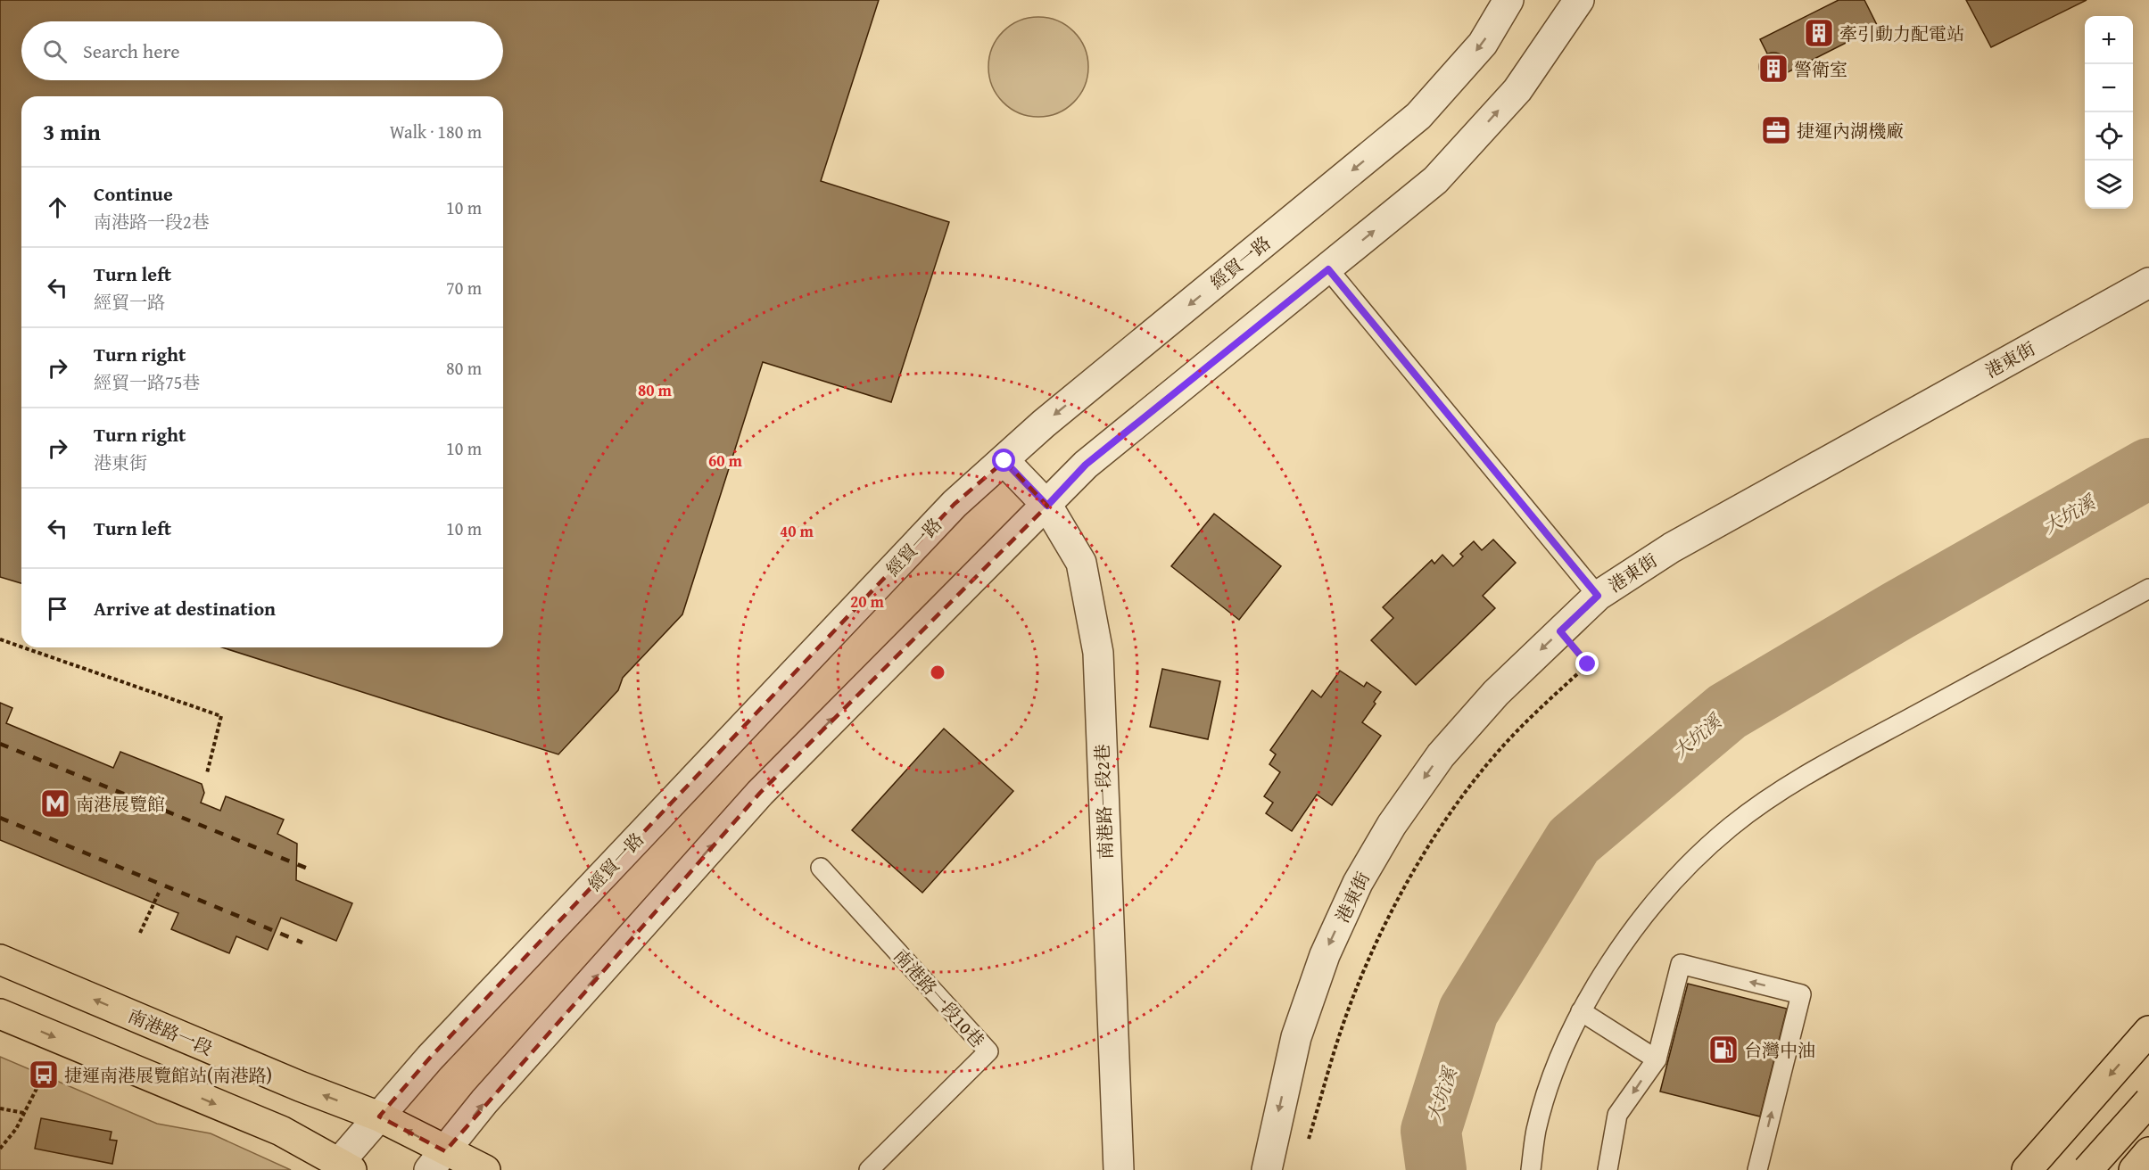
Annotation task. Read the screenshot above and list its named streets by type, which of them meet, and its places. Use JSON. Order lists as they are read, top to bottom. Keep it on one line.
{"streets":{"main road":["南港路一段"],"street":["經貿一路","港東街","南港路一段2巷"],"lane":["南港路一段10巷"]},"crossings":[["經貿一路","南港路一段2巷"],["經貿一路","南港路一段"]],"one_way":["港東街"],"water":["大坑溪"],"places":{"building":["牽引動力配電站","警衛室"],"office":["捷運內湖機廠"],"metro station":["南港展覽館"],"fuel station":["台灣中油"],"bus stop":["捷運南港展覽館站(南港路)"]},"page":{"map_buttons":["+","−"],"search":"Search here","heading":["3 min","Walk · 180 m"],"list":[["Continue","南港路一段2巷","10 m"],["Turn left","經貿一路","70 m"],["Turn right","經貿一路75巷","80 m"],["Turn right","港東街","10 m"],["Turn left","10 m"],"Arrive at destination"]},"rings":["80 m","60 m","40 m","20 m"]}
